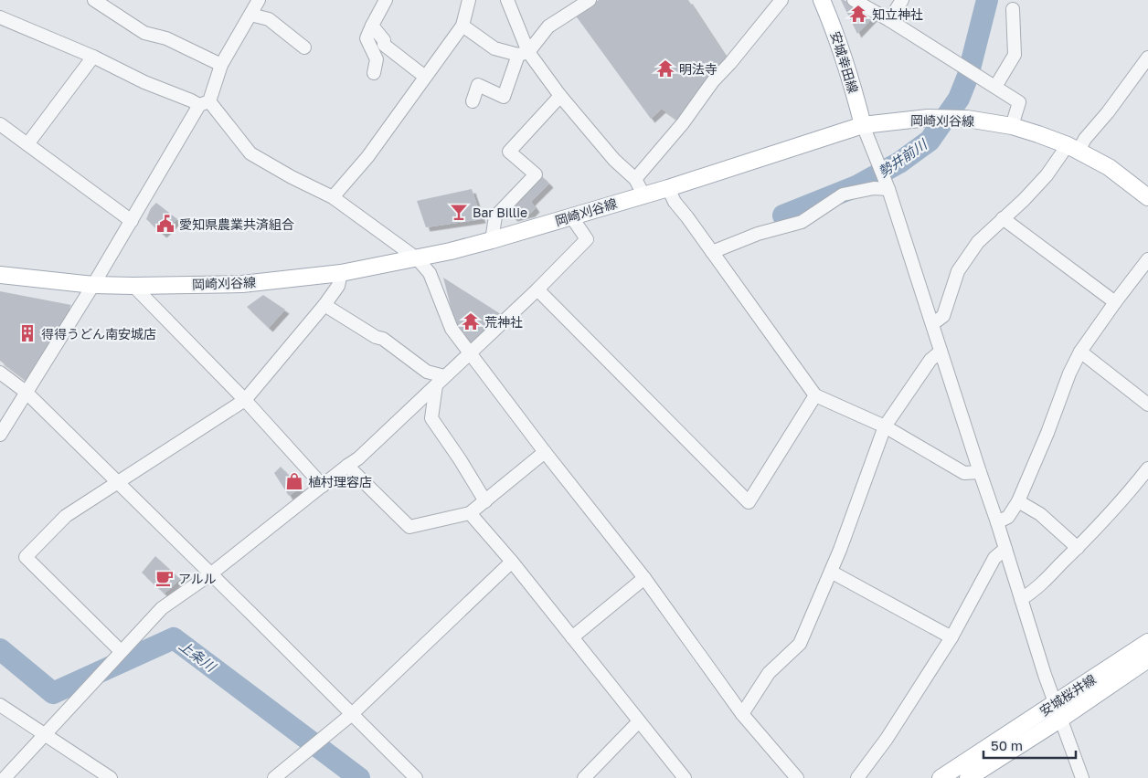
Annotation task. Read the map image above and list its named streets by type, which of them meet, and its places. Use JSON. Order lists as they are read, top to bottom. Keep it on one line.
{"streets":{"main road":["安城幸田線","岡崎刈谷線","安城桜井線"]},"crossings":[["安城幸田線","岡崎刈谷線"]],"water":["勢井前川","上条川"],"places":{"temple":["知立神社","明法寺","荒神社"],"bar":["Bar Billie"],"public building":["愛知県農業共済組合"],"building":["得得うどん南安城店"],"shop":["植村理容店"],"cafe":["アルル"]},"scale_bar":"50 m"}
